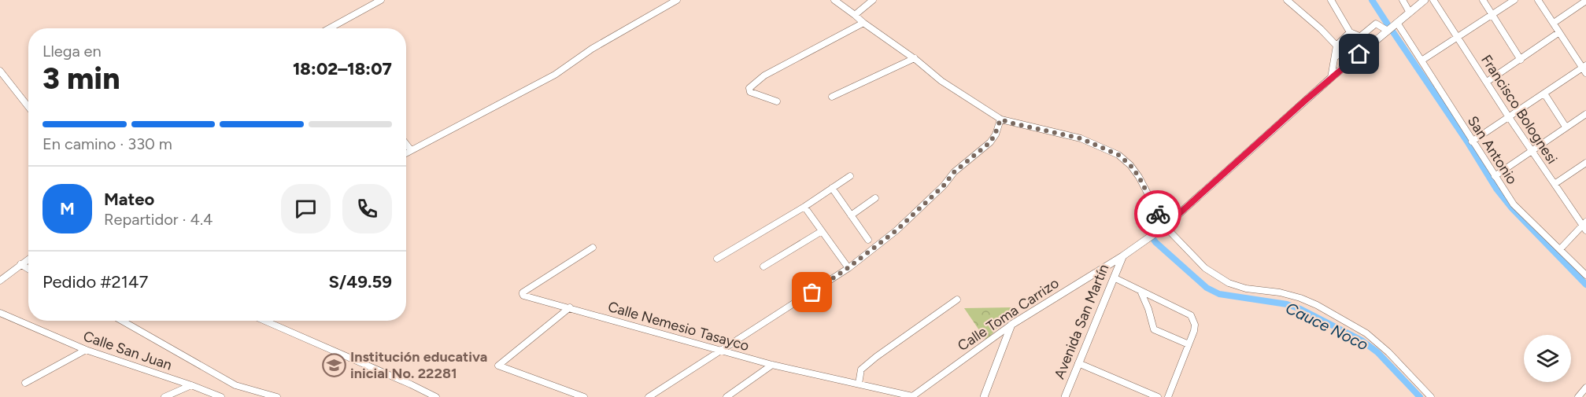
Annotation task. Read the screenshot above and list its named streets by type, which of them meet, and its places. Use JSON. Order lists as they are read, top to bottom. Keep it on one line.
{"streets":{"main road":["Calle Toma Carrizo","Avenida San Martín"],"street":["Francisco Bolognesi","San Antonio","Calle Nemesio Tasayco","Calle San Juan"]},"crossings":[["San Antonio","Calle Toma Carrizo"],["Calle Toma Carrizo","Avenida San Martín"],["Calle Toma Carrizo","Calle Nemesio Tasayco"]],"water":["Cauce Noco"],"places":{"school or university":["Institución educativa inicial No. 22281"]},"page":{"heading":["3 min","Llega en","18:02–18:07"],"panel":["Mateo","Repartidor · 4.4","Pedido #2147","S/49.59"],"bar":"En camino · 330 m","round":"M"}}
